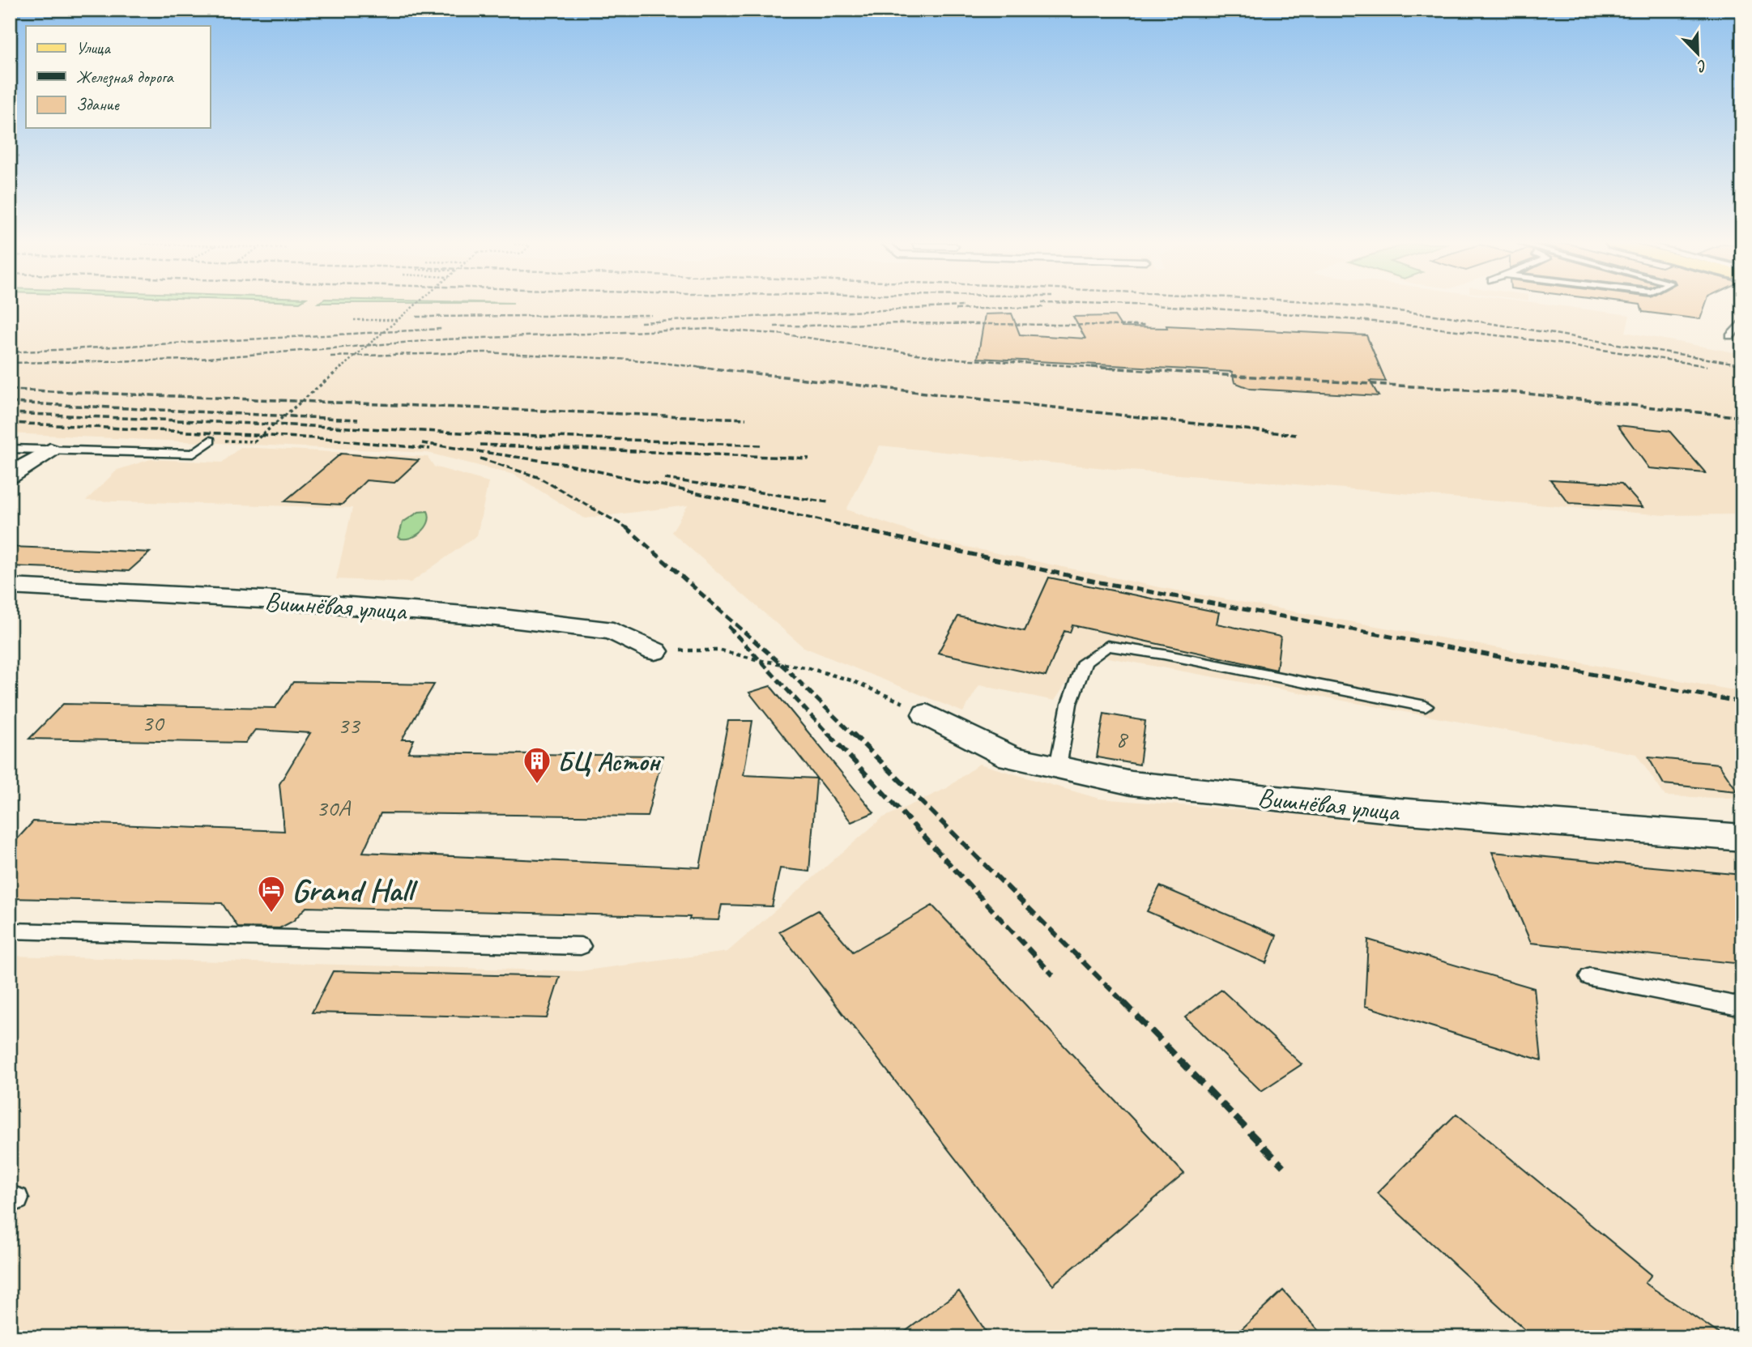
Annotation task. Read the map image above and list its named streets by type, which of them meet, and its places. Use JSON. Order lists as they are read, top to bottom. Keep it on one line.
{"streets":{"street":["Вишнёвая улица"]},"places":{"building":["БЦ Астон"],"hotel":["Grand Hall"]},"house_numbers":["30","33","8","30А"],"legend":["Улица","Железная дорога","Здание"],"north":"bottom right"}
